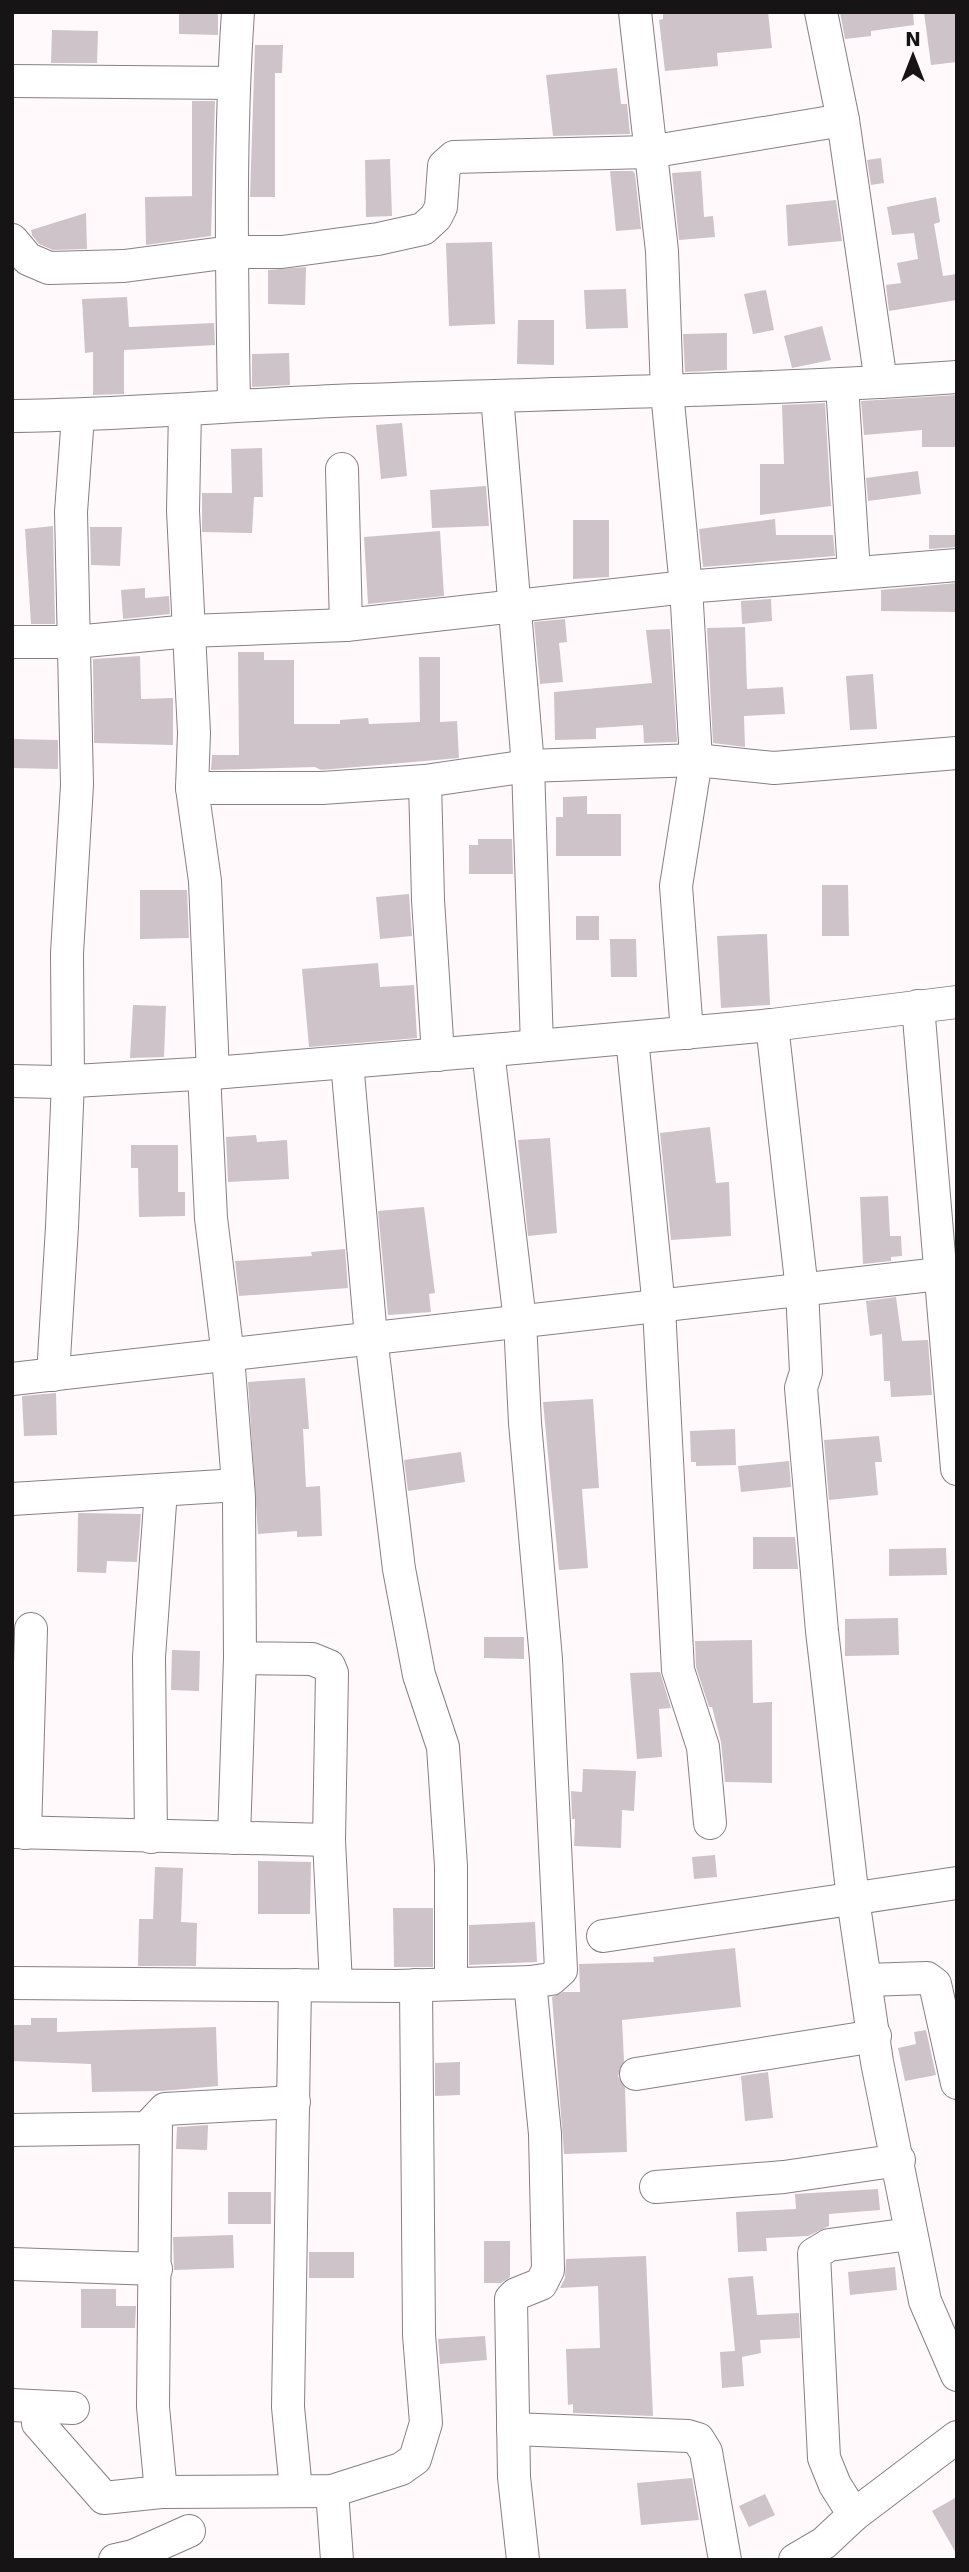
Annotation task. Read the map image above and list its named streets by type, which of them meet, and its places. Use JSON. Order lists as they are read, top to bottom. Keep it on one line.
{"north":"top"}
